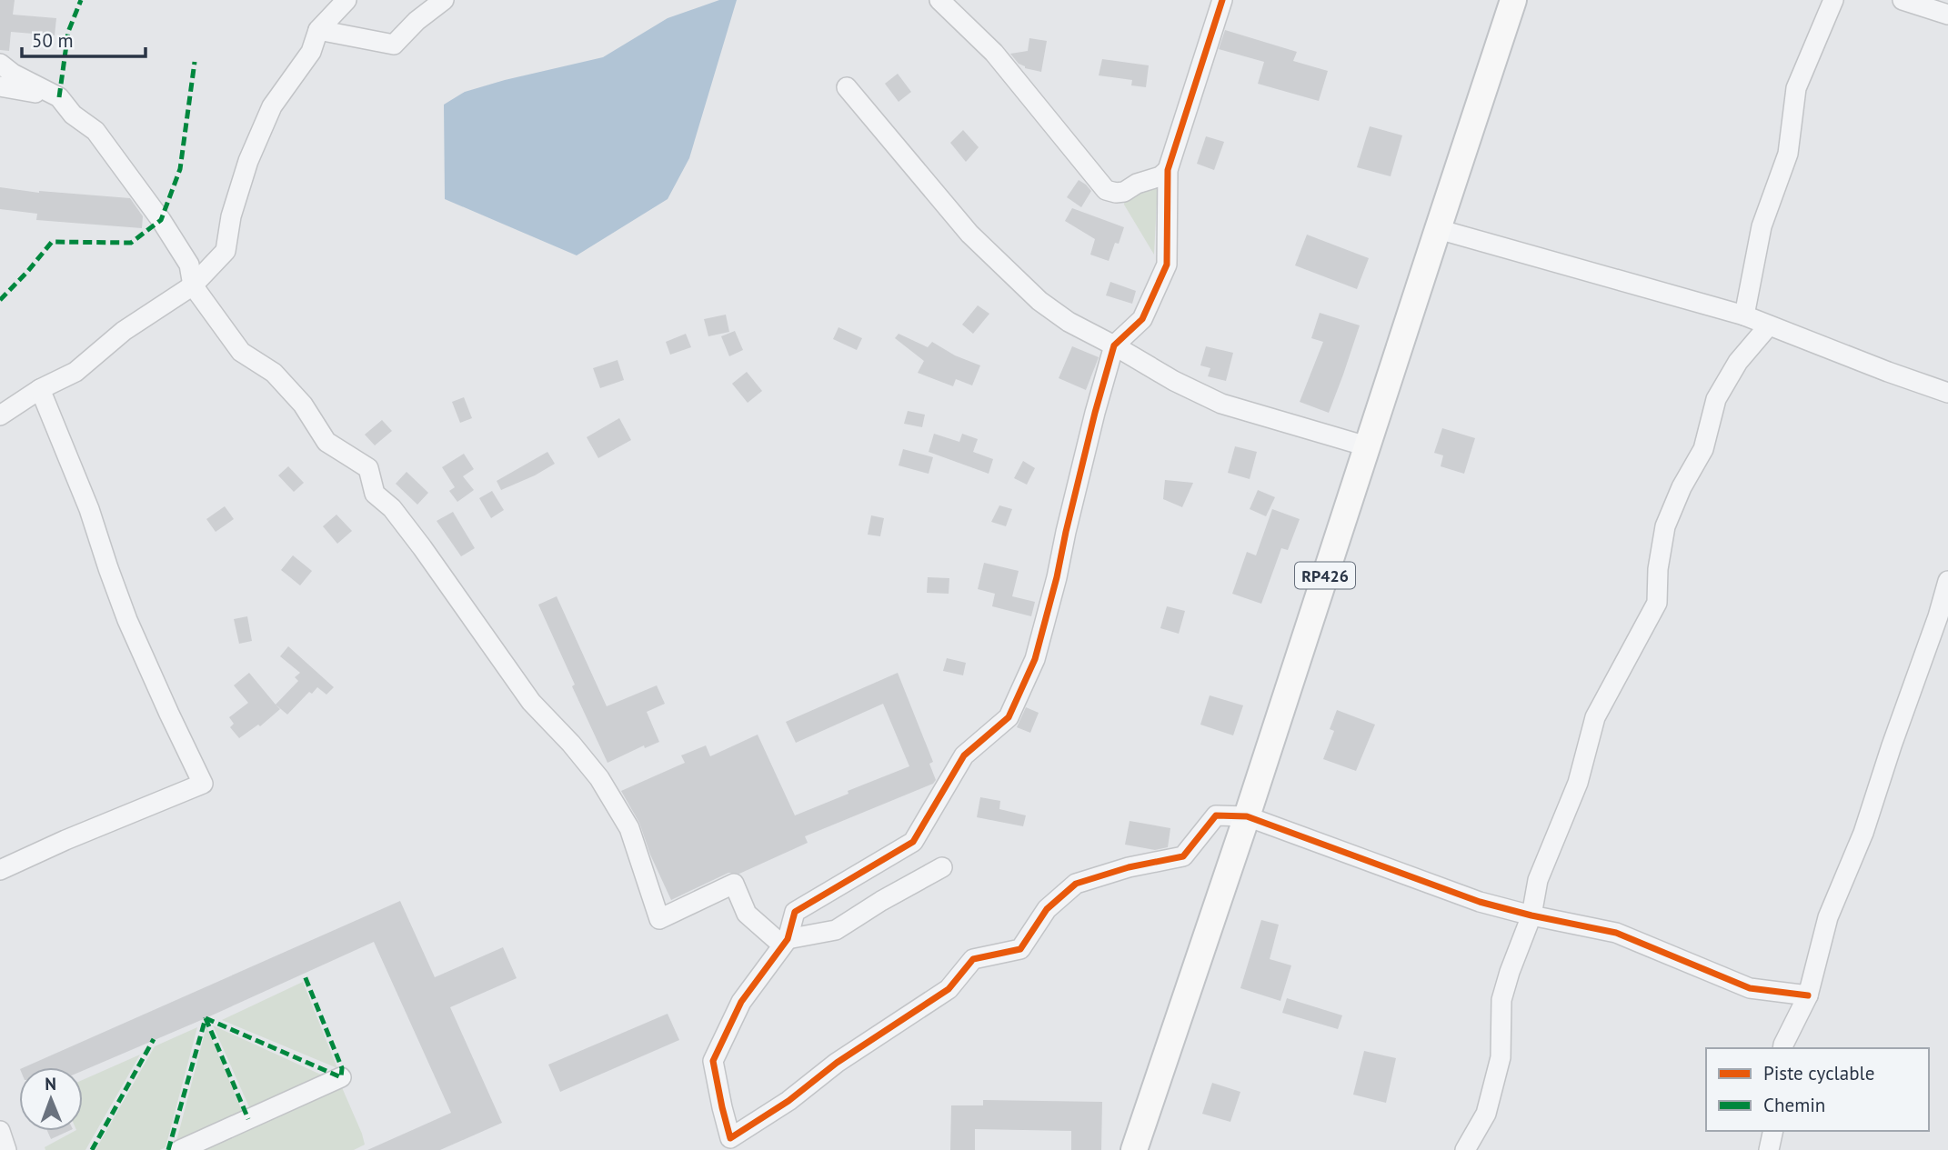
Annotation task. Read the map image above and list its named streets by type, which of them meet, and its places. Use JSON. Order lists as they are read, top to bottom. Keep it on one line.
{"streets":{"main road":["RP426"]},"legend":["Piste cyclable","Chemin"],"scale_bar":"50 m","north":"top"}
